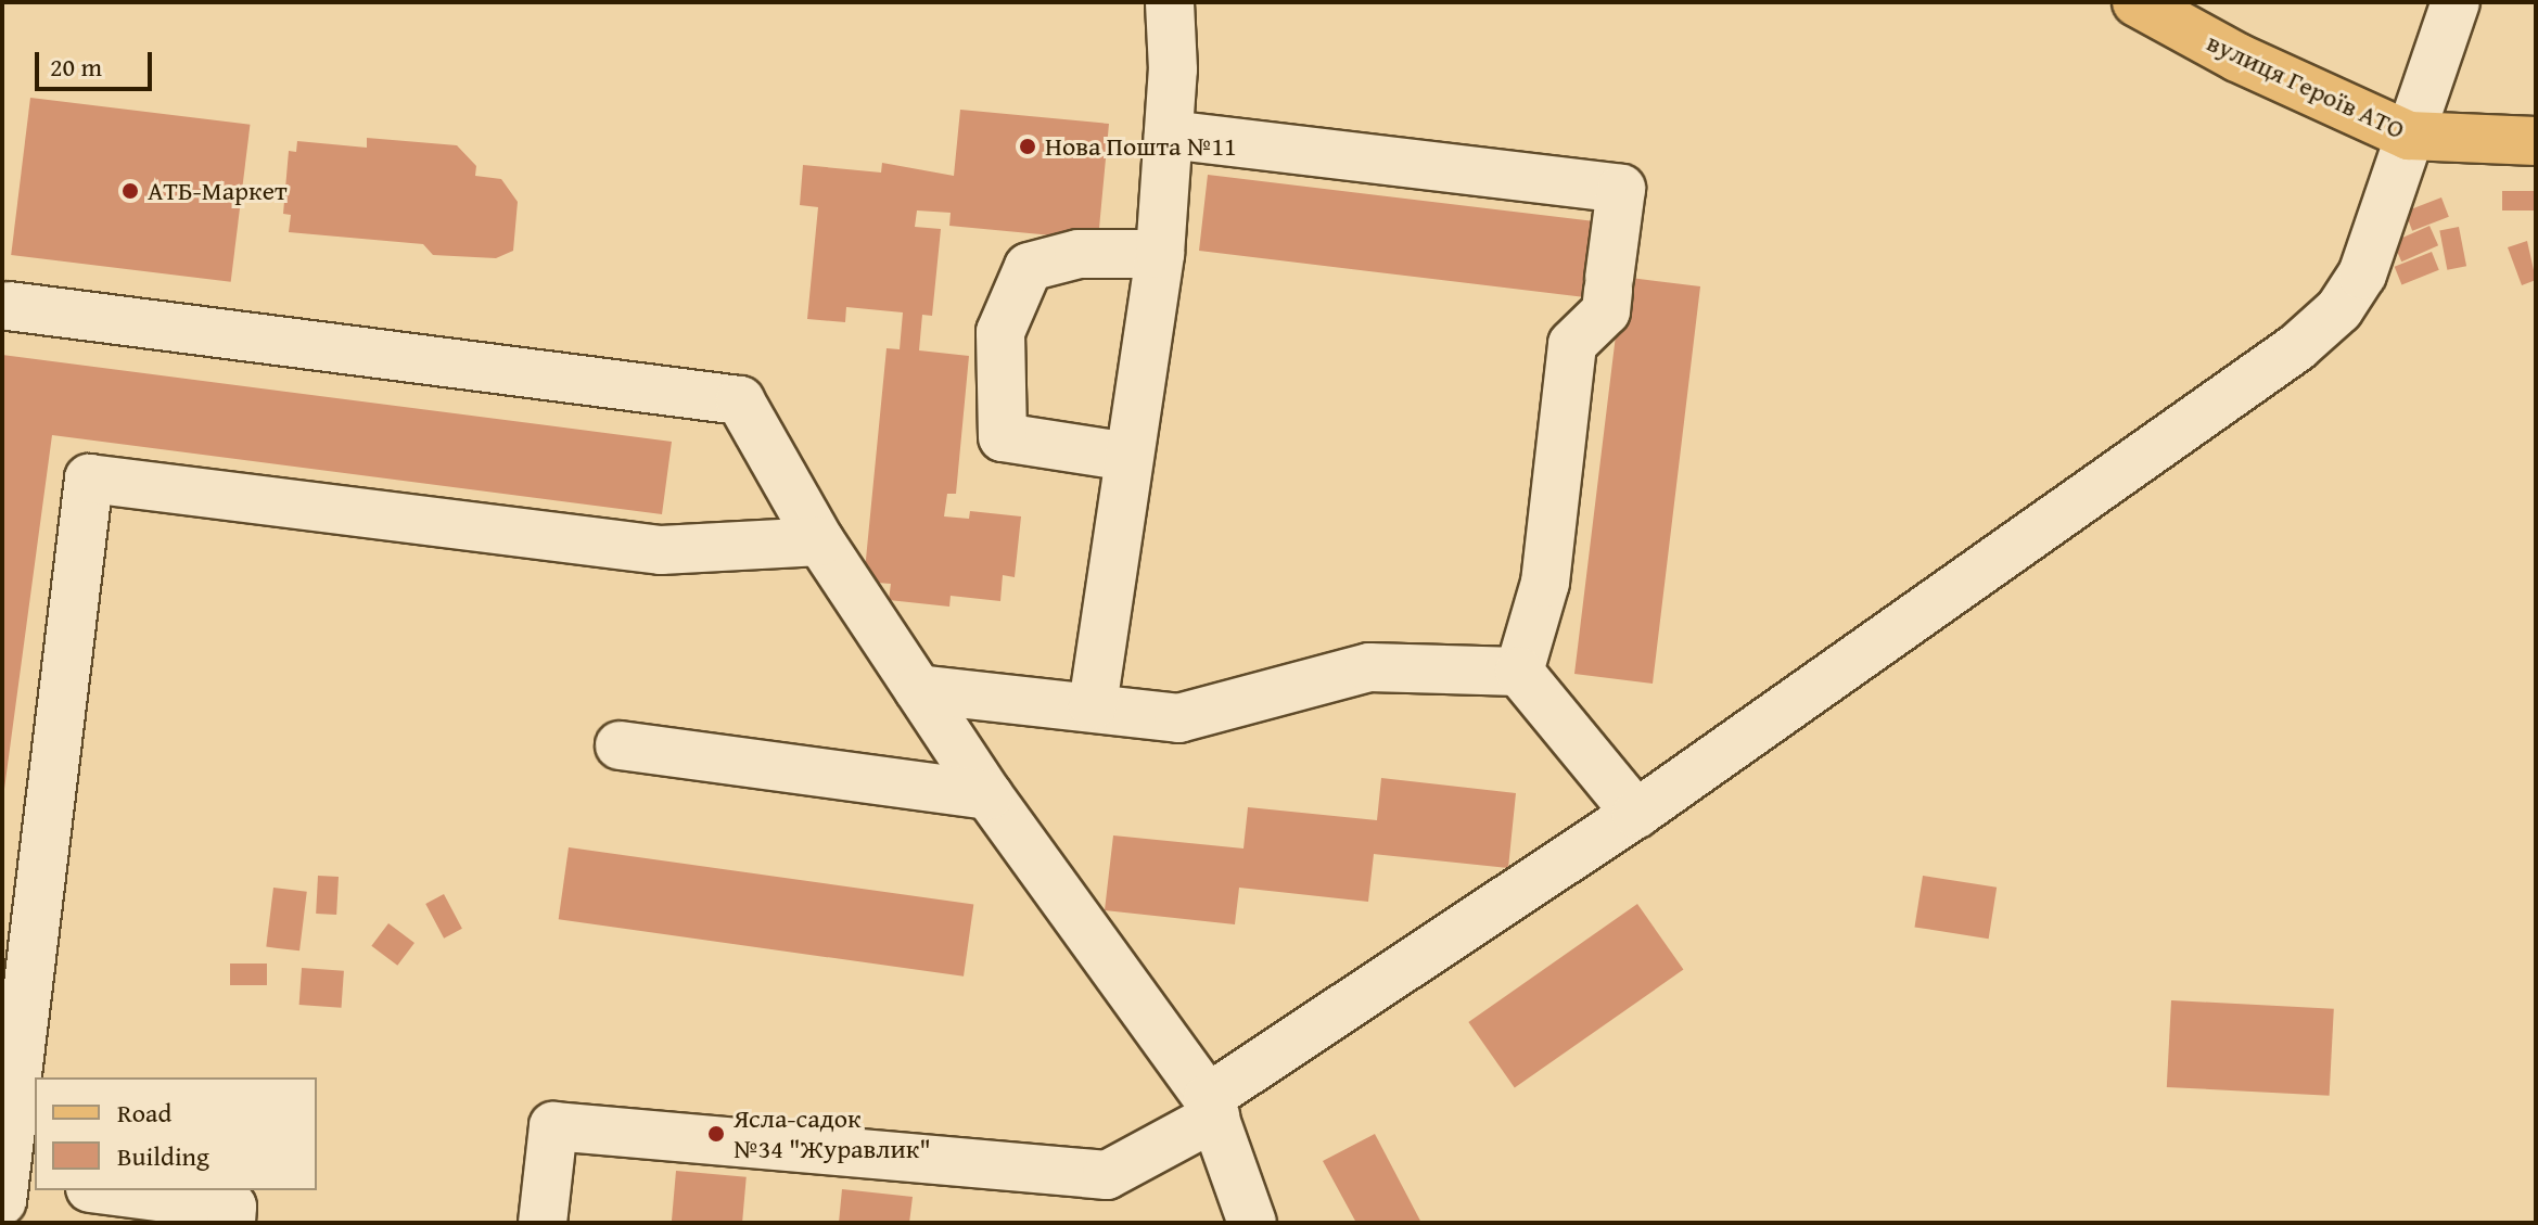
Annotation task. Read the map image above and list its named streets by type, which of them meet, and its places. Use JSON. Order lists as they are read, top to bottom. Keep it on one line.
{"streets":{"main road":["вулиця Героїв АТО"]},"places":["Нова Пошта №11","АТБ-Маркет","Ясла-садок №34 \"Журавлик\""],"legend":["Road","Building"],"scale_bar":"20 m"}
